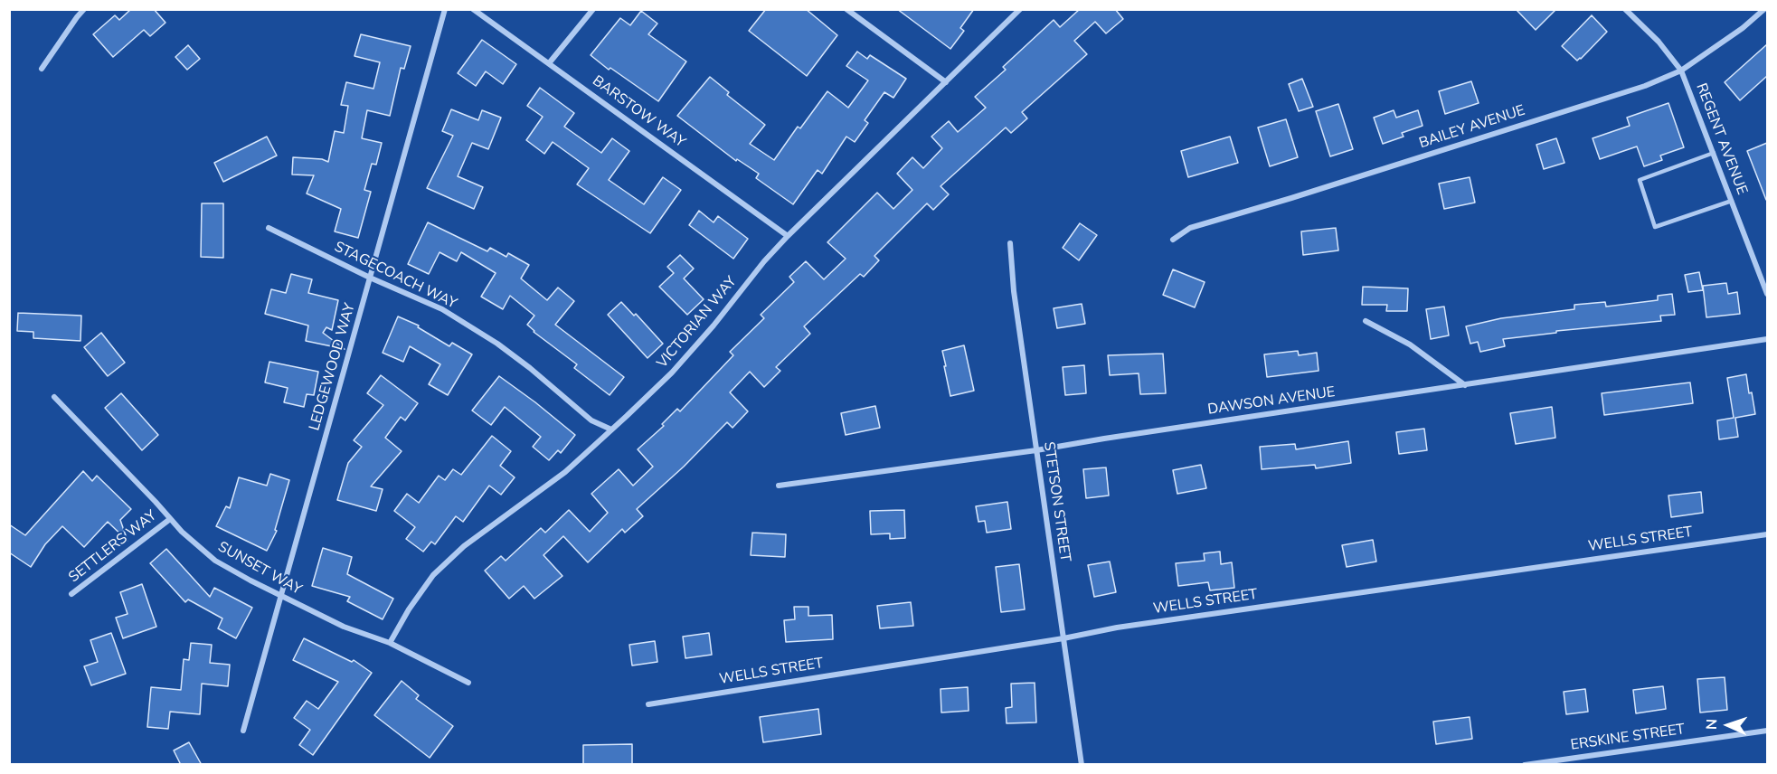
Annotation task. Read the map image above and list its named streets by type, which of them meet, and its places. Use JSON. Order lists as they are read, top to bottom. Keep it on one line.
{"streets":{"street":["BARSTOW WAY","BAILEY AVENUE","REGENT AVENUE","STAGECOACH WAY","VICTORIAN WAY","LEDGEWOOD WAY","DAWSON AVENUE","STETSON STREET","WELLS STREET","SETTLERS WAY","SUNSET WAY","ERSKINE STREET"]},"crossings":[["BARSTOW WAY","VICTORIAN WAY"],["BAILEY AVENUE","REGENT AVENUE"],["STAGECOACH WAY","VICTORIAN WAY"],["STAGECOACH WAY","LEDGEWOOD WAY"],["VICTORIAN WAY","SUNSET WAY"],["LEDGEWOOD WAY","SUNSET WAY"],["DAWSON AVENUE","STETSON STREET"],["STETSON STREET","WELLS STREET"],["SETTLERS WAY","SUNSET WAY"]],"north":"left"}
